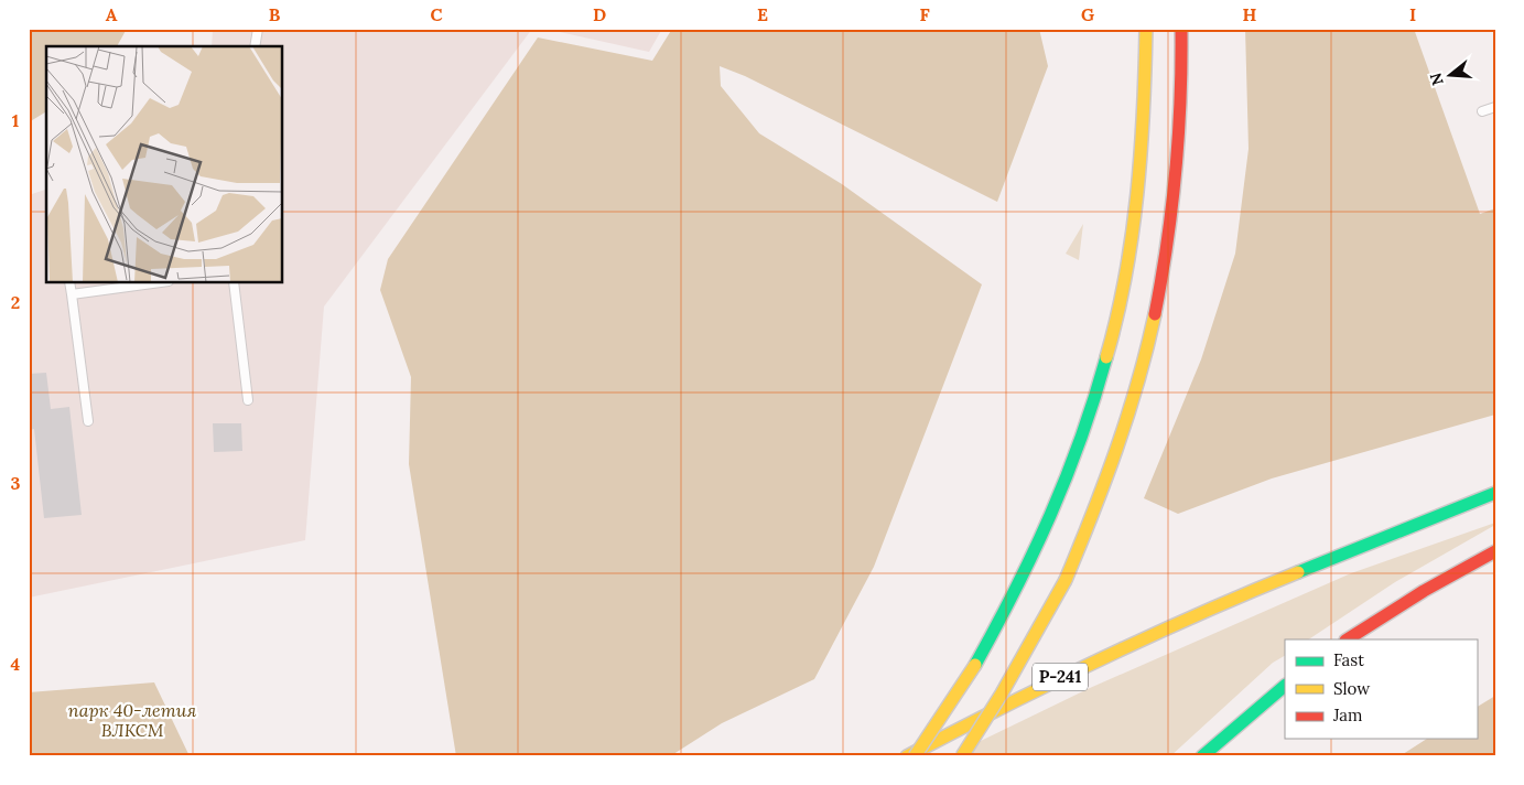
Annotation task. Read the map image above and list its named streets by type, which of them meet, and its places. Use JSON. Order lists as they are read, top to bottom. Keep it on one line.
{"streets":{"main road":["Р-241"]},"parks":["парк 40-летия ВЛКСМ"],"legend":["Fast","Slow","Jam"],"north":"left","grid":{"columns":["A","B","C","D","E","F","G","H","I"],"rows":["1","2","3","4"]}}
